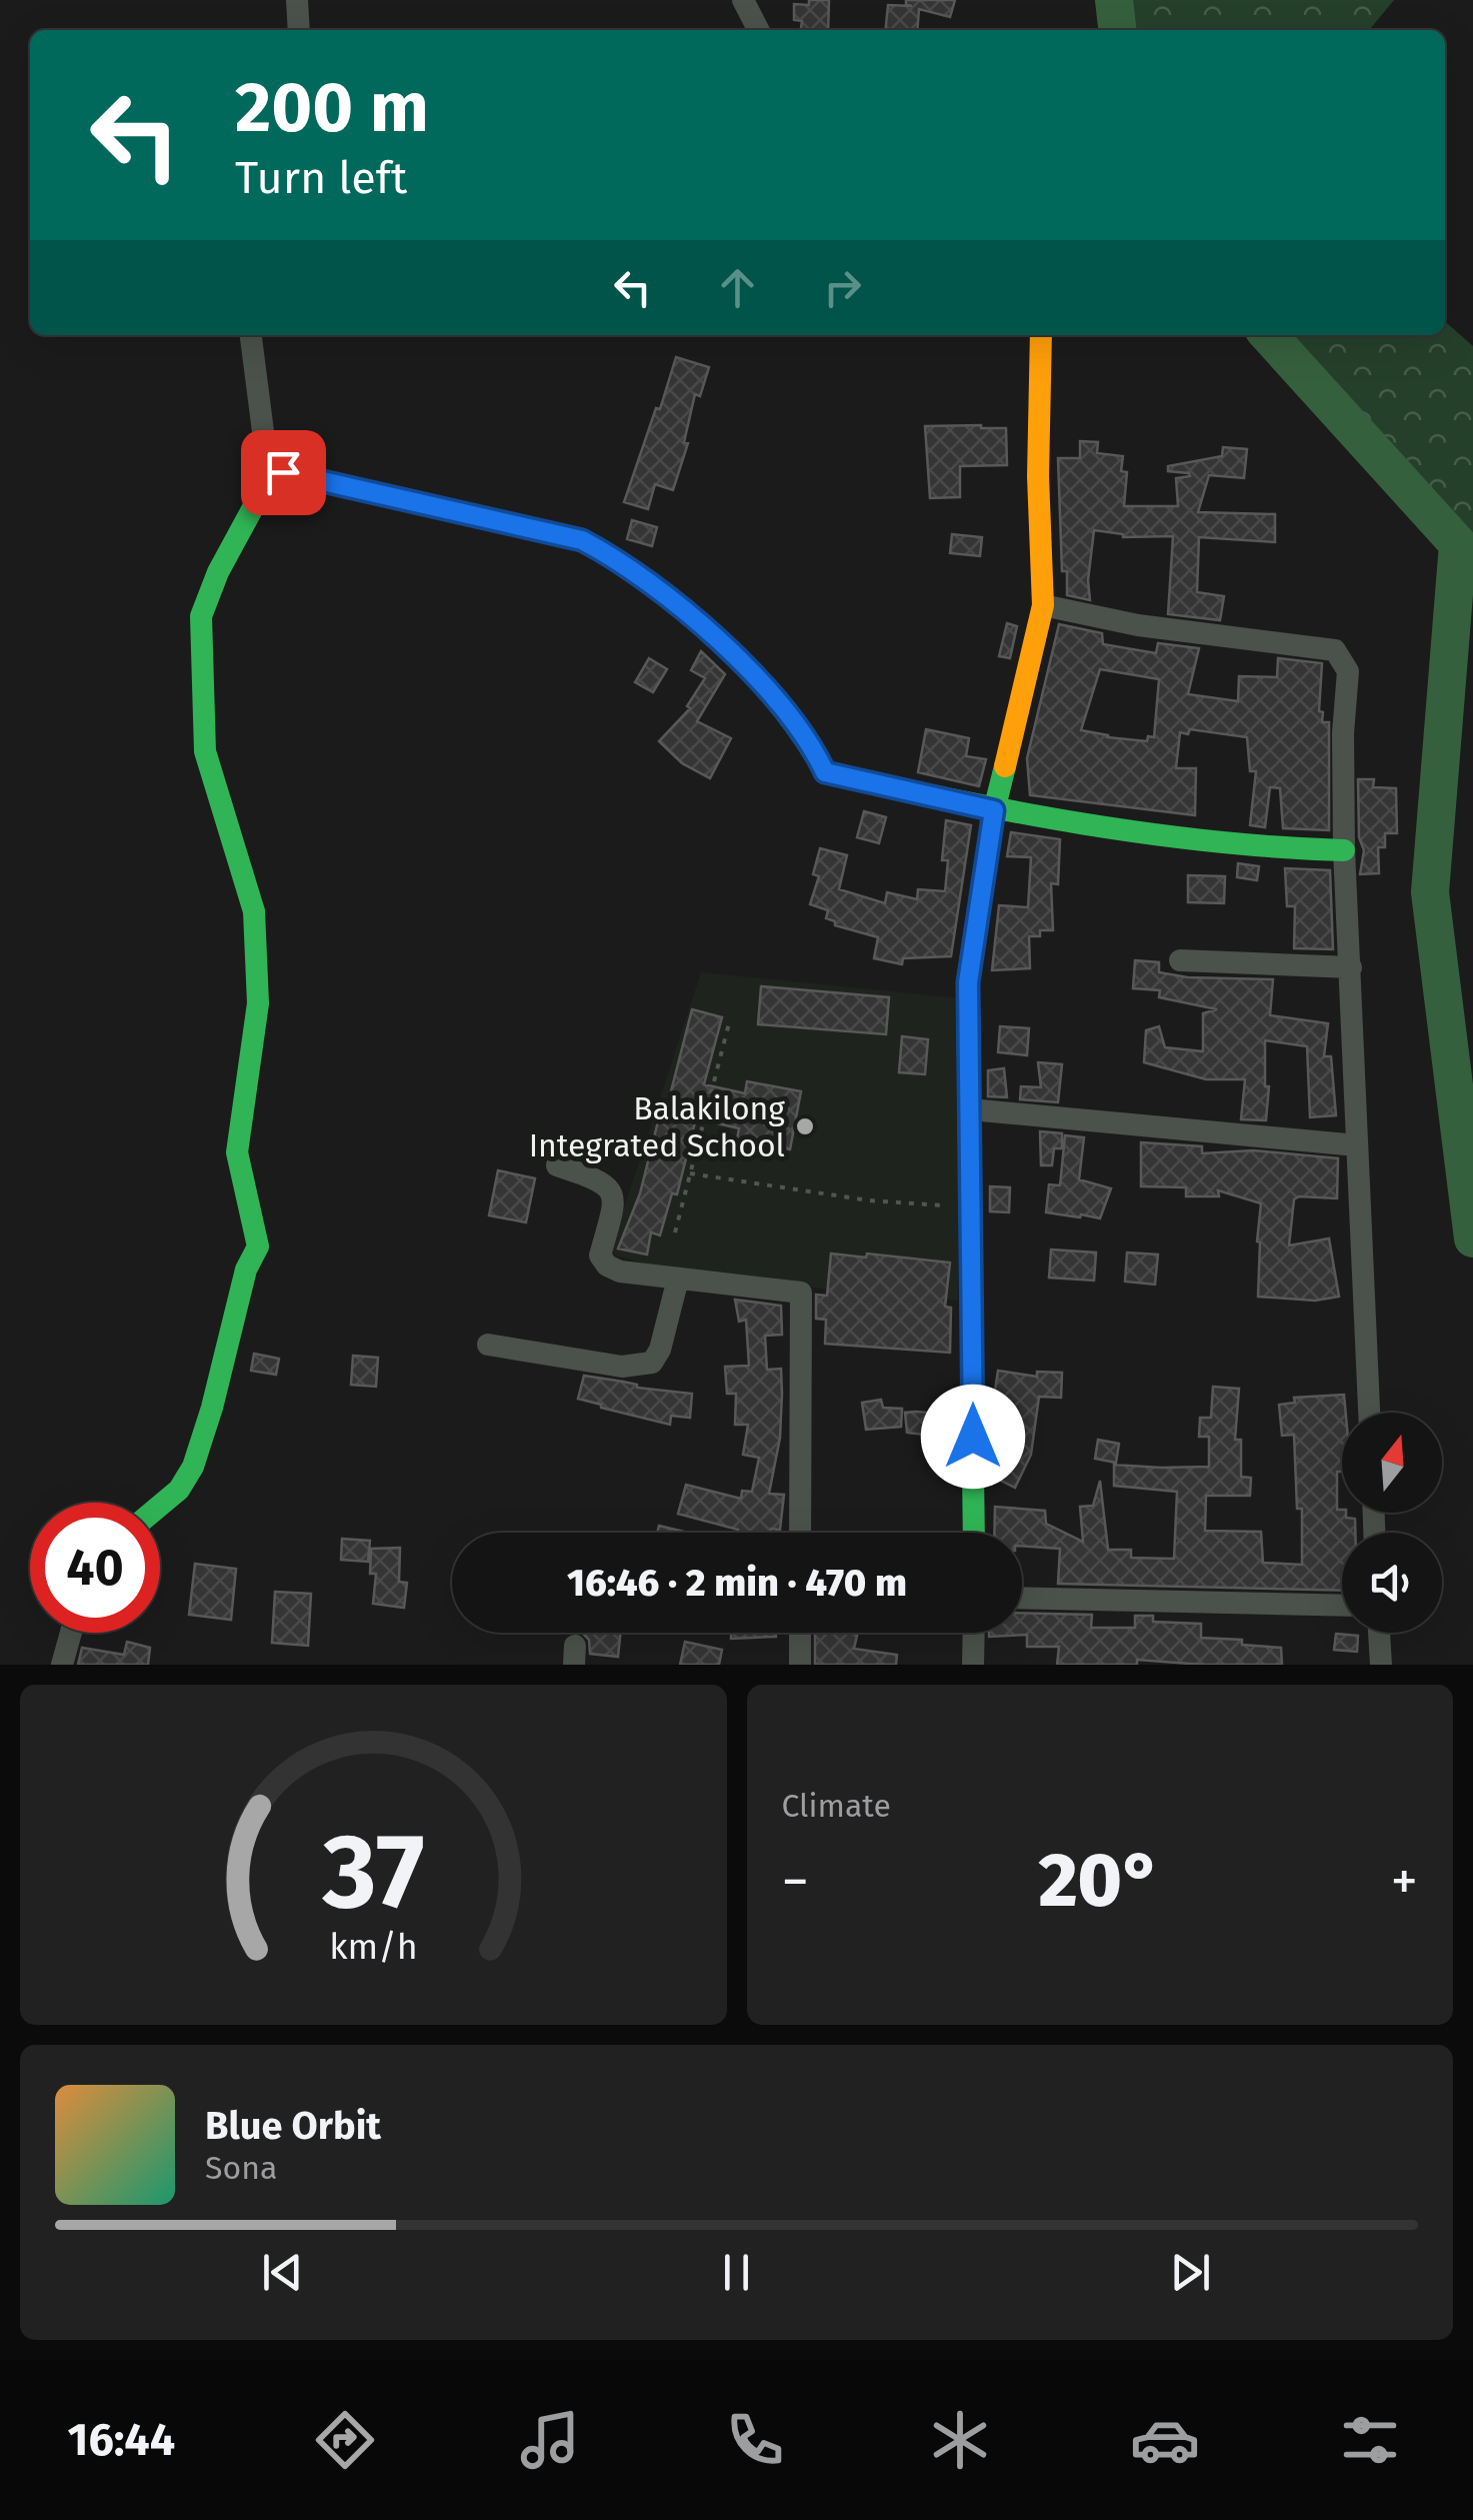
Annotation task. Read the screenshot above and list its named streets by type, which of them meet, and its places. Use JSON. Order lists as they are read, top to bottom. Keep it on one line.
{"places":["Balakilong Integrated School"],"north":"top","page":{"turn":["200 m","Turn left"],"limit":"40","trip":"16:46 · 2 min · 470 m","tile":"Climate","heat":["−","20°","+"],"song":["Blue Orbit","Sona"],"tabs":"16:44","gauge":["37","km/h"]}}
